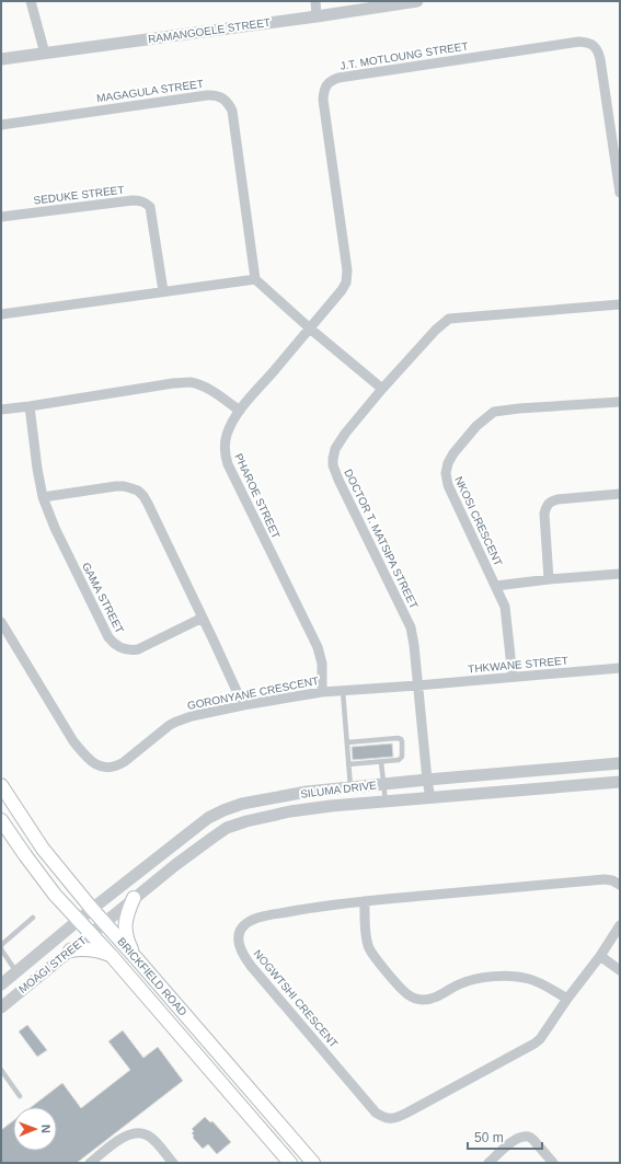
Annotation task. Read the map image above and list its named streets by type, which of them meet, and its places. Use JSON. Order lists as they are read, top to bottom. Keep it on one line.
{"streets":{"main road":["BRICKFIELD ROAD"],"street":["RAMANGOELE STREET","J.T. MOTLOUNG STREET","MAGAGULA STREET","SEDUKE STREET","PHAROE STREET","NKOSI CRESCENT","DOCTOR T. MATSIPA STREET","GAMA STREET","THKWANE STREET","GORONYANE CRESCENT","SILUMA DRIVE","MOAGI STREET","NOGWTSHI CRESCENT"]},"crossings":[["J.T. MOTLOUNG STREET","PHAROE STREET"],["PHAROE STREET","GORONYANE CRESCENT"],["NKOSI CRESCENT","THKWANE STREET"],["DOCTOR T. MATSIPA STREET","THKWANE STREET"],["DOCTOR T. MATSIPA STREET","GORONYANE CRESCENT"],["DOCTOR T. MATSIPA STREET","SILUMA DRIVE"],["THKWANE STREET","GORONYANE CRESCENT"],["SILUMA DRIVE","MOAGI STREET"],["SILUMA DRIVE","BRICKFIELD ROAD"],["MOAGI STREET","BRICKFIELD ROAD"]],"scale_bar":"50 m","north":"right"}
